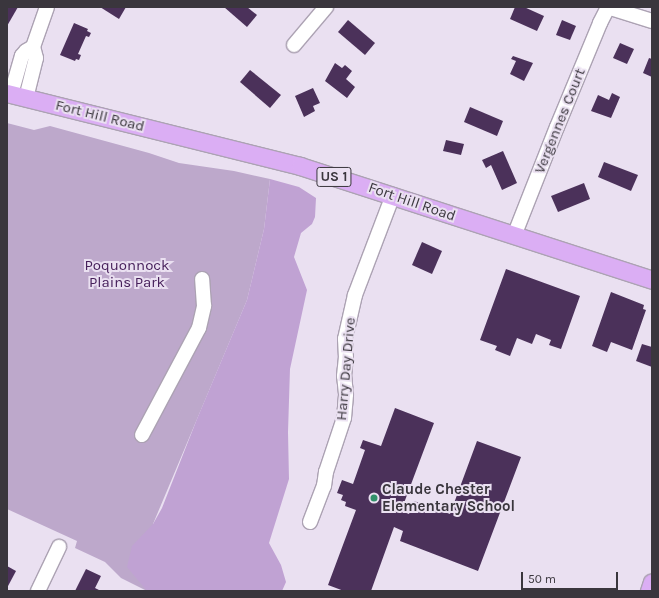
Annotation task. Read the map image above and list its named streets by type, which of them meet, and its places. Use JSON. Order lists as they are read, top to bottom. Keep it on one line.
{"streets":{"main road":["Fort Hill Road","US 1"],"street":["Vergennes Court","Harry Day Drive"]},"crossings":[["Fort Hill Road","Vergennes Court"],["Fort Hill Road","Harry Day Drive"]],"parks":["Poquonnock Plains Park"],"places":["Claude Chester Elementary School"],"scale_bar":"50 m"}
